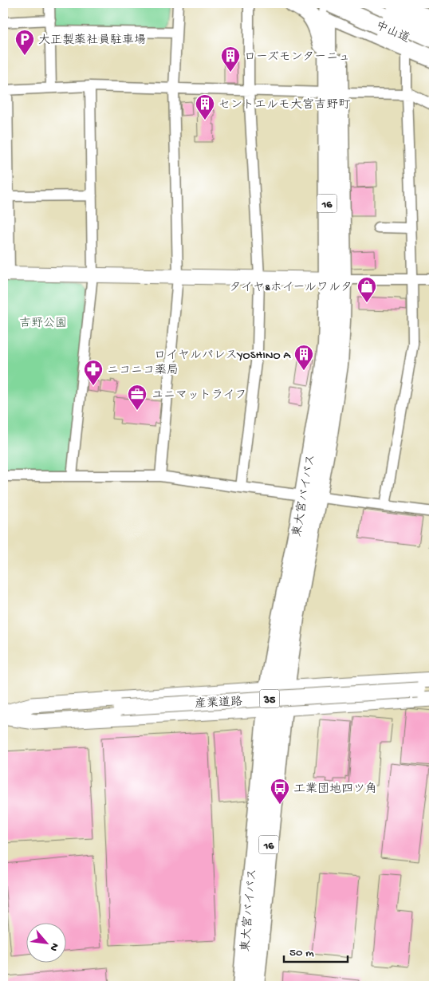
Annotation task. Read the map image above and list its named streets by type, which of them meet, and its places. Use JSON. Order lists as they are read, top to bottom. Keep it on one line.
{"streets":{"highway":["中山道","16","東大宮バイパス"],"main road":["35","産業道路"]},"crossings":[["中山道","東大宮バイパス"],["16","東大宮バイパス"],["東大宮バイパス","35"],["35","産業道路"]],"parks":["吉野公園"],"places":{"parking":["大正製薬社員駐車場"],"building":["ローズモンターニュ","セントエルモ大宮吉野町","ロイヤルパレスYOSHINO A"],"shop":["タイヤ&ホイールワルタ"],"pharmacy":["ニコニコ薬局"],"office":["ユニマットライフ"],"bus stop":["工業団地四ツ角"]},"scale_bar":"50 m","north":"bottom right"}
